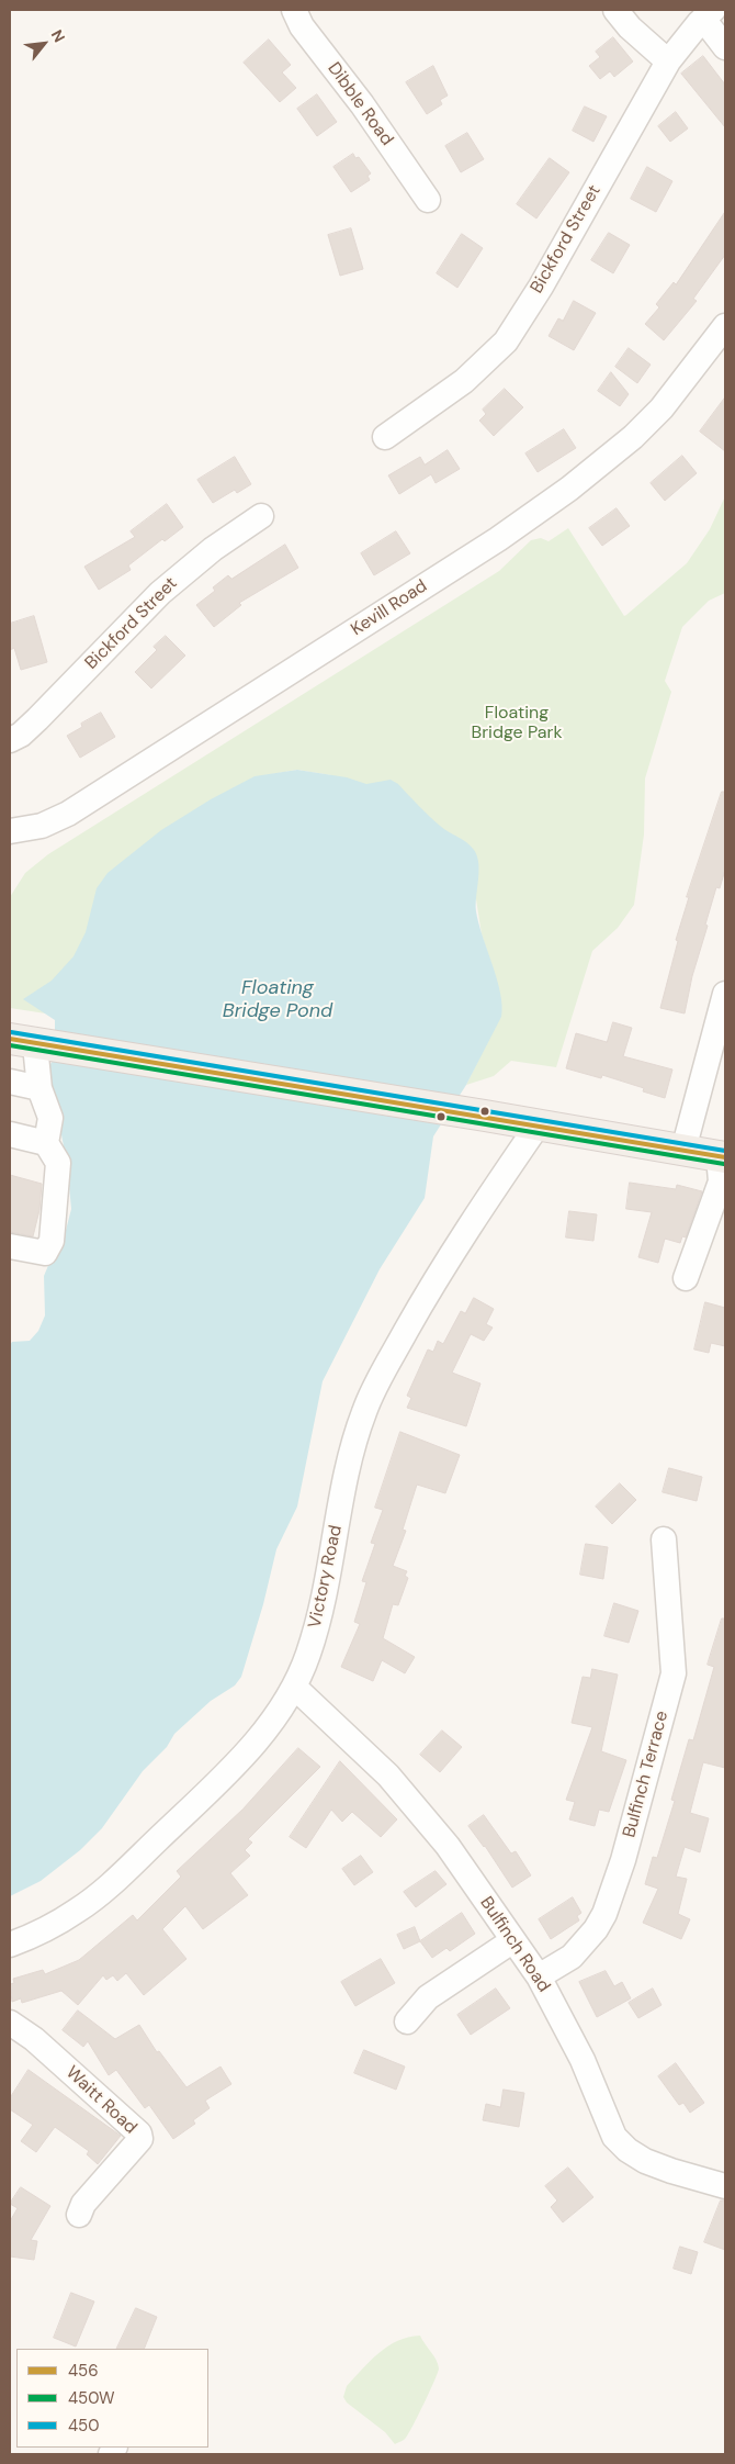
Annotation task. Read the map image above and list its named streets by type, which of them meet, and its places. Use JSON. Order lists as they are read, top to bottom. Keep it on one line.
{"streets":{"street":["Dibble Road","Bickford Street","Kevill Road","Victory Road","Bulfinch Terrace","Bulfinch Road","Waitt Road"]},"crossings":[["Victory Road","Bulfinch Road"],["Bulfinch Terrace","Bulfinch Road"]],"water":["Floating Bridge Pond"],"parks":["Floating Bridge Park"],"lines":["transit line 450","transit line 456","transit line 450W"],"legend":["456","450W","450"],"north":"top right"}
